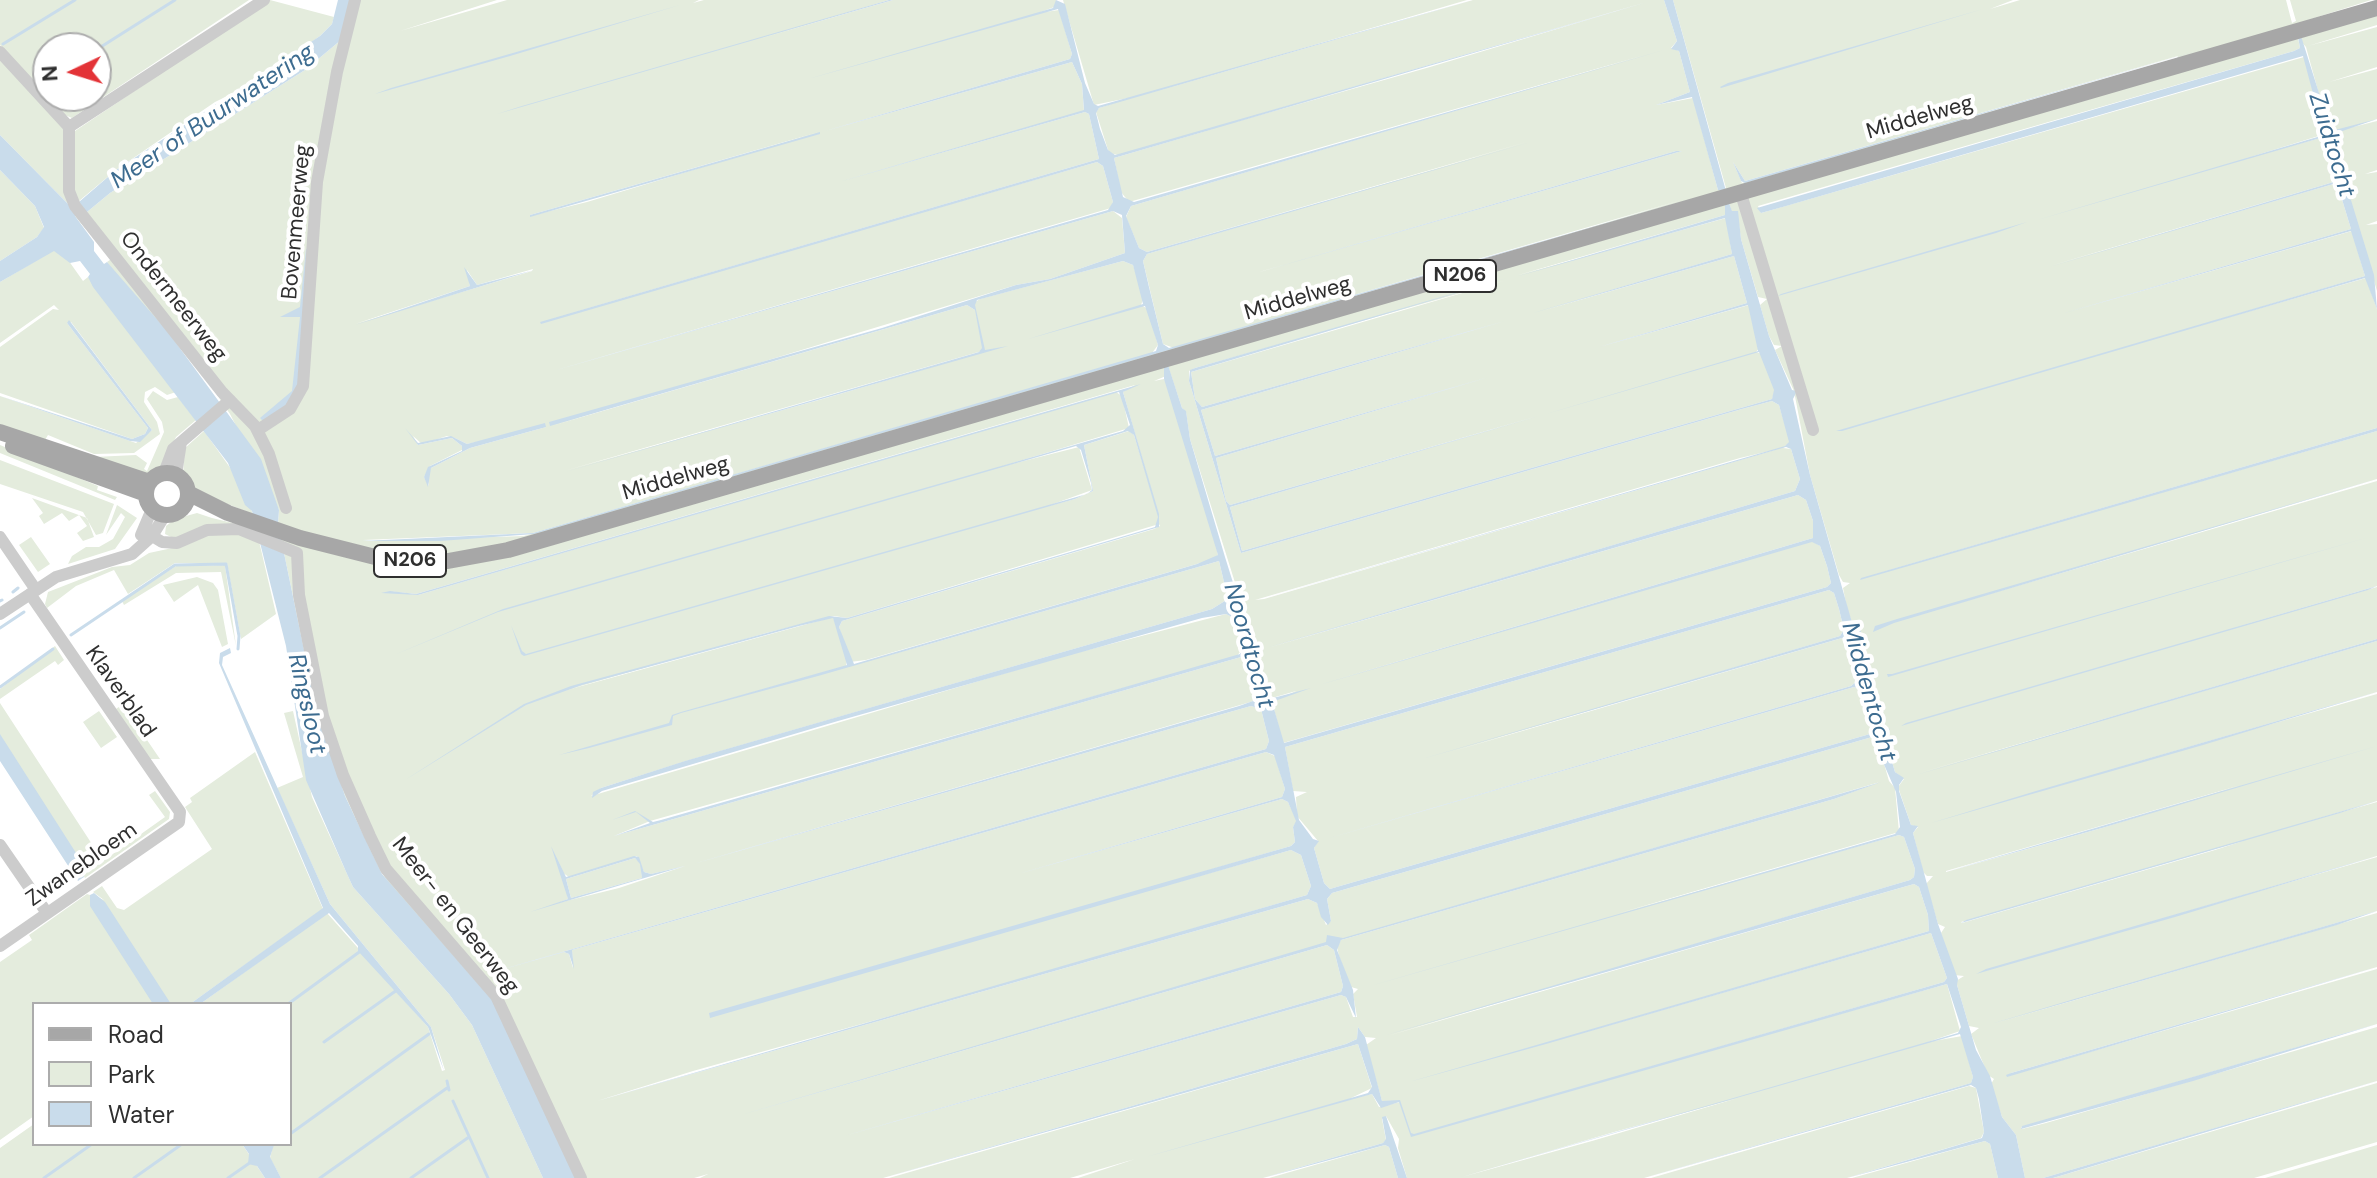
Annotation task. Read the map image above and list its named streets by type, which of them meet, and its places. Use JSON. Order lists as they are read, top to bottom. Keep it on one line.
{"streets":{"main road":["Middelweg","N206"],"street":["Bovenmeerweg","Ondermeerweg","Klaverblad","Zwanebloem","Meer- en Geerweg"]},"crossings":[["Middelweg","N206"],["Middelweg","Meer- en Geerweg"],["Klaverblad","Zwanebloem"]],"water":["Meer of Buurwatering","Zuidtocht","Noordtocht","Middentocht","Ringsloot"],"legend":["Road","Park","Water"],"north":"left"}
